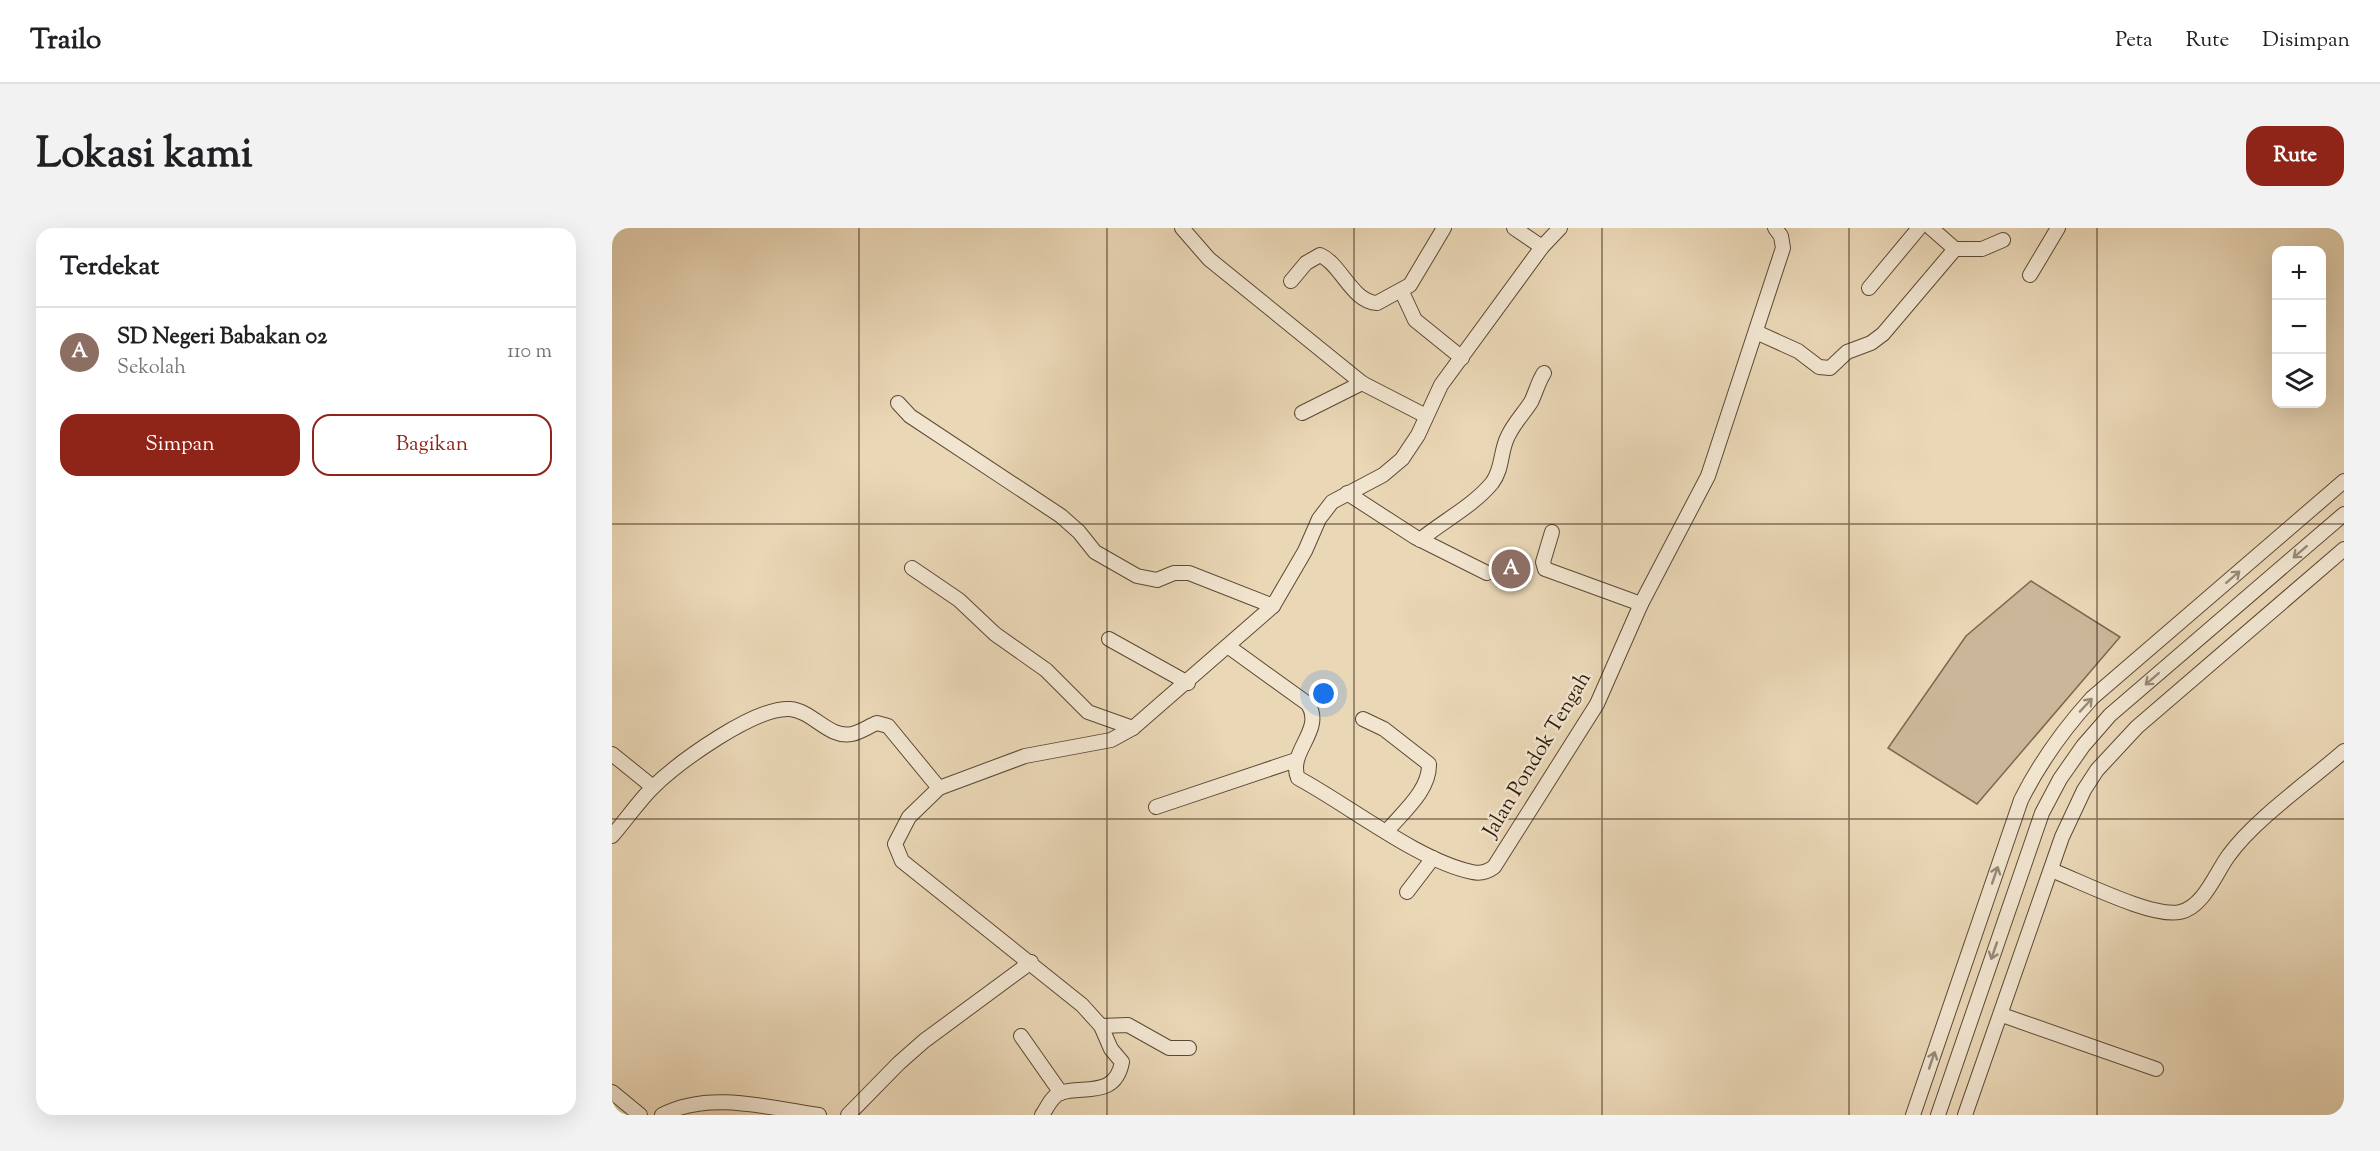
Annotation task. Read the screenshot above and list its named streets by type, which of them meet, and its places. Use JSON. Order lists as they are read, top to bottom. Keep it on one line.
{"streets":{"street":["Jalan Pondok Tengah"]},"page":{"header":"Trailo","nav":["Peta","Rute","Disimpan"],"title":"Lokasi kami","buttons":["Rute",["Simpan","Bagikan"]],"heading":"Terdekat","map_buttons":["+","−"],"list":[{"mark":"A","name":"SD Negeri Babakan 02","note":"Sekolah","value":"110 m"}],"pins":"A"}}
